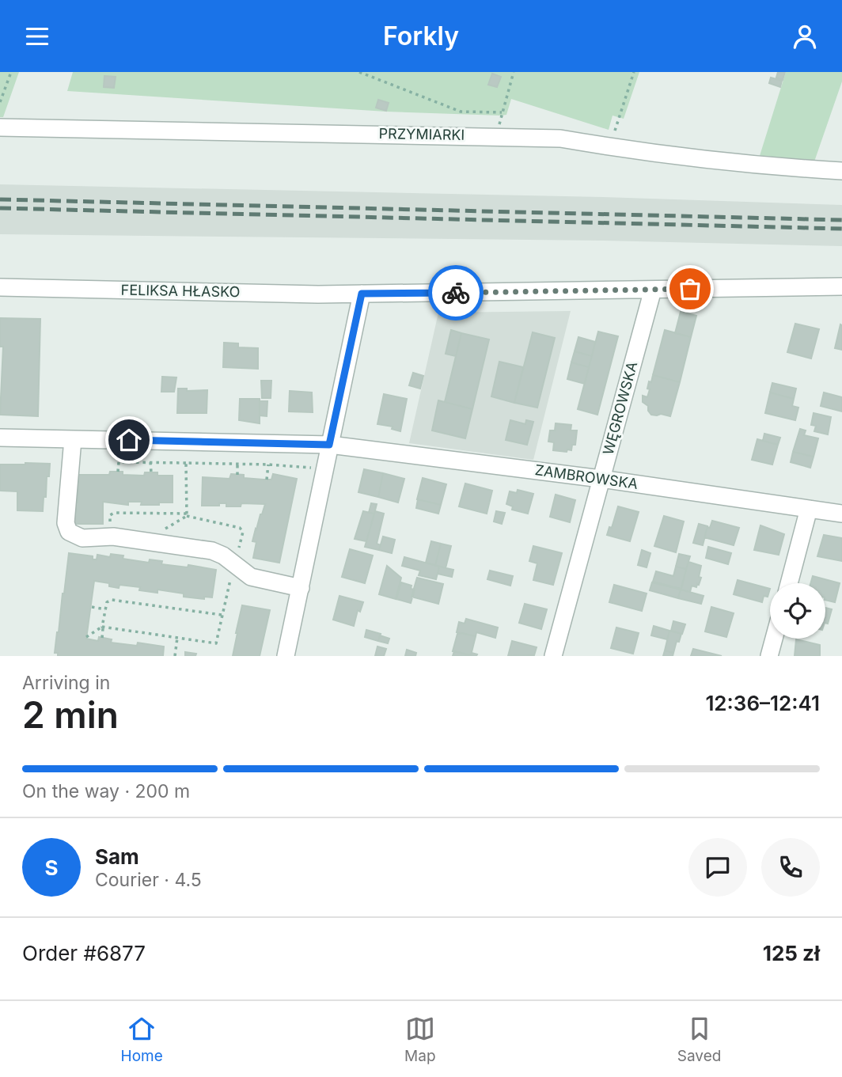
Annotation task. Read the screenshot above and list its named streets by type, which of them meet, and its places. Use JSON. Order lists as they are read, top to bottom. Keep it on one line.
{"streets":{"street":["PRZYMIARKI","FELIKSA HŁASKO","WĘGROWSKA","ZAMBROWSKA"]},"crossings":[["FELIKSA HŁASKO","WĘGROWSKA"],["WĘGROWSKA","ZAMBROWSKA"]],"page":{"header":"Forkly","heading":["2 min","Arriving in","12:36–12:41"],"panel":["Sam","Courier · 4.5","Order #6877","125 zł"],"bar":"On the way · 200 m","round":"S","tabs":["Home","Map","Saved"]}}
